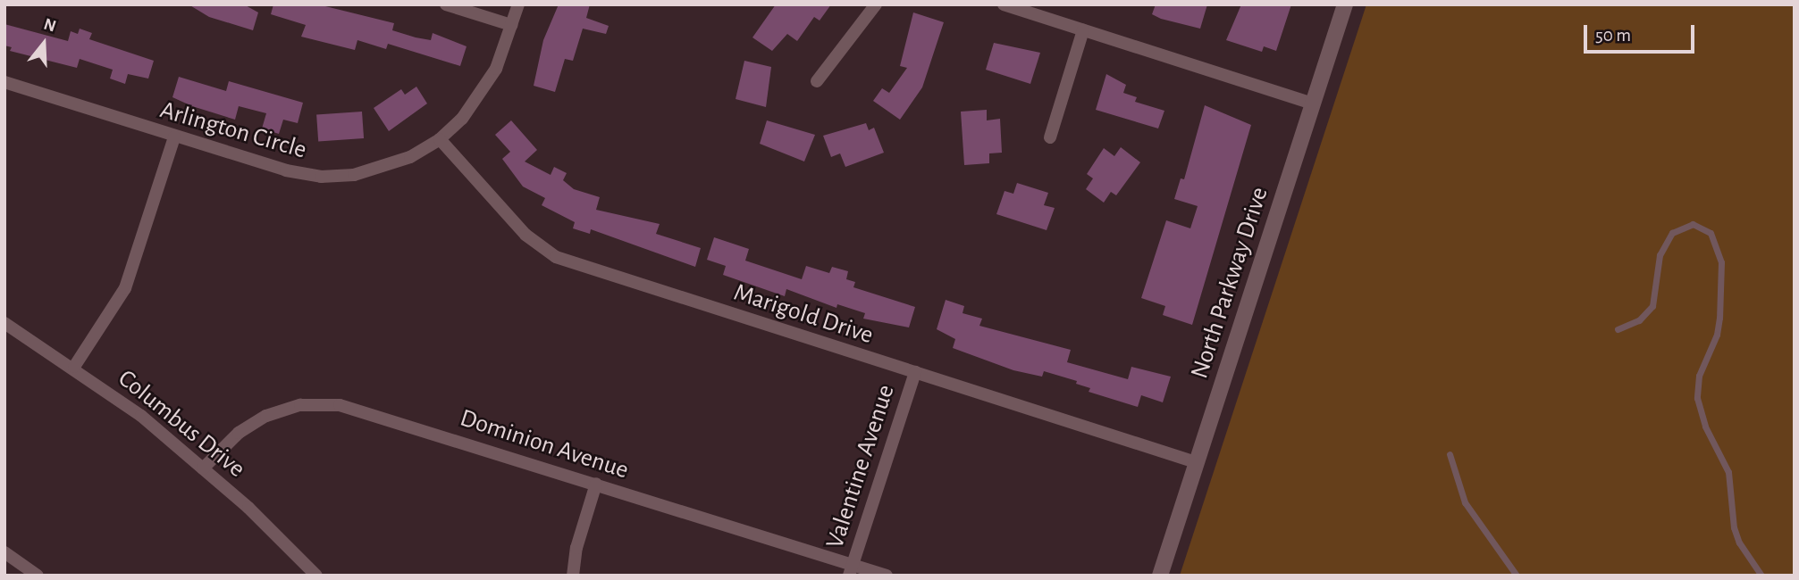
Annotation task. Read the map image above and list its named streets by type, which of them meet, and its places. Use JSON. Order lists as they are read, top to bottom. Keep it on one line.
{"streets":{"main road":["North Parkway Drive"],"street":["Arlington Circle","Marigold Drive","Columbus Drive","Dominion Avenue","Valentine Avenue"]},"crossings":[["Arlington Circle","Marigold Drive"],["North Parkway Drive","Marigold Drive"],["Marigold Drive","Valentine Avenue"],["Columbus Drive","Dominion Avenue"],["Dominion Avenue","Valentine Avenue"]],"scale_bar":"50 m","north":"top"}
